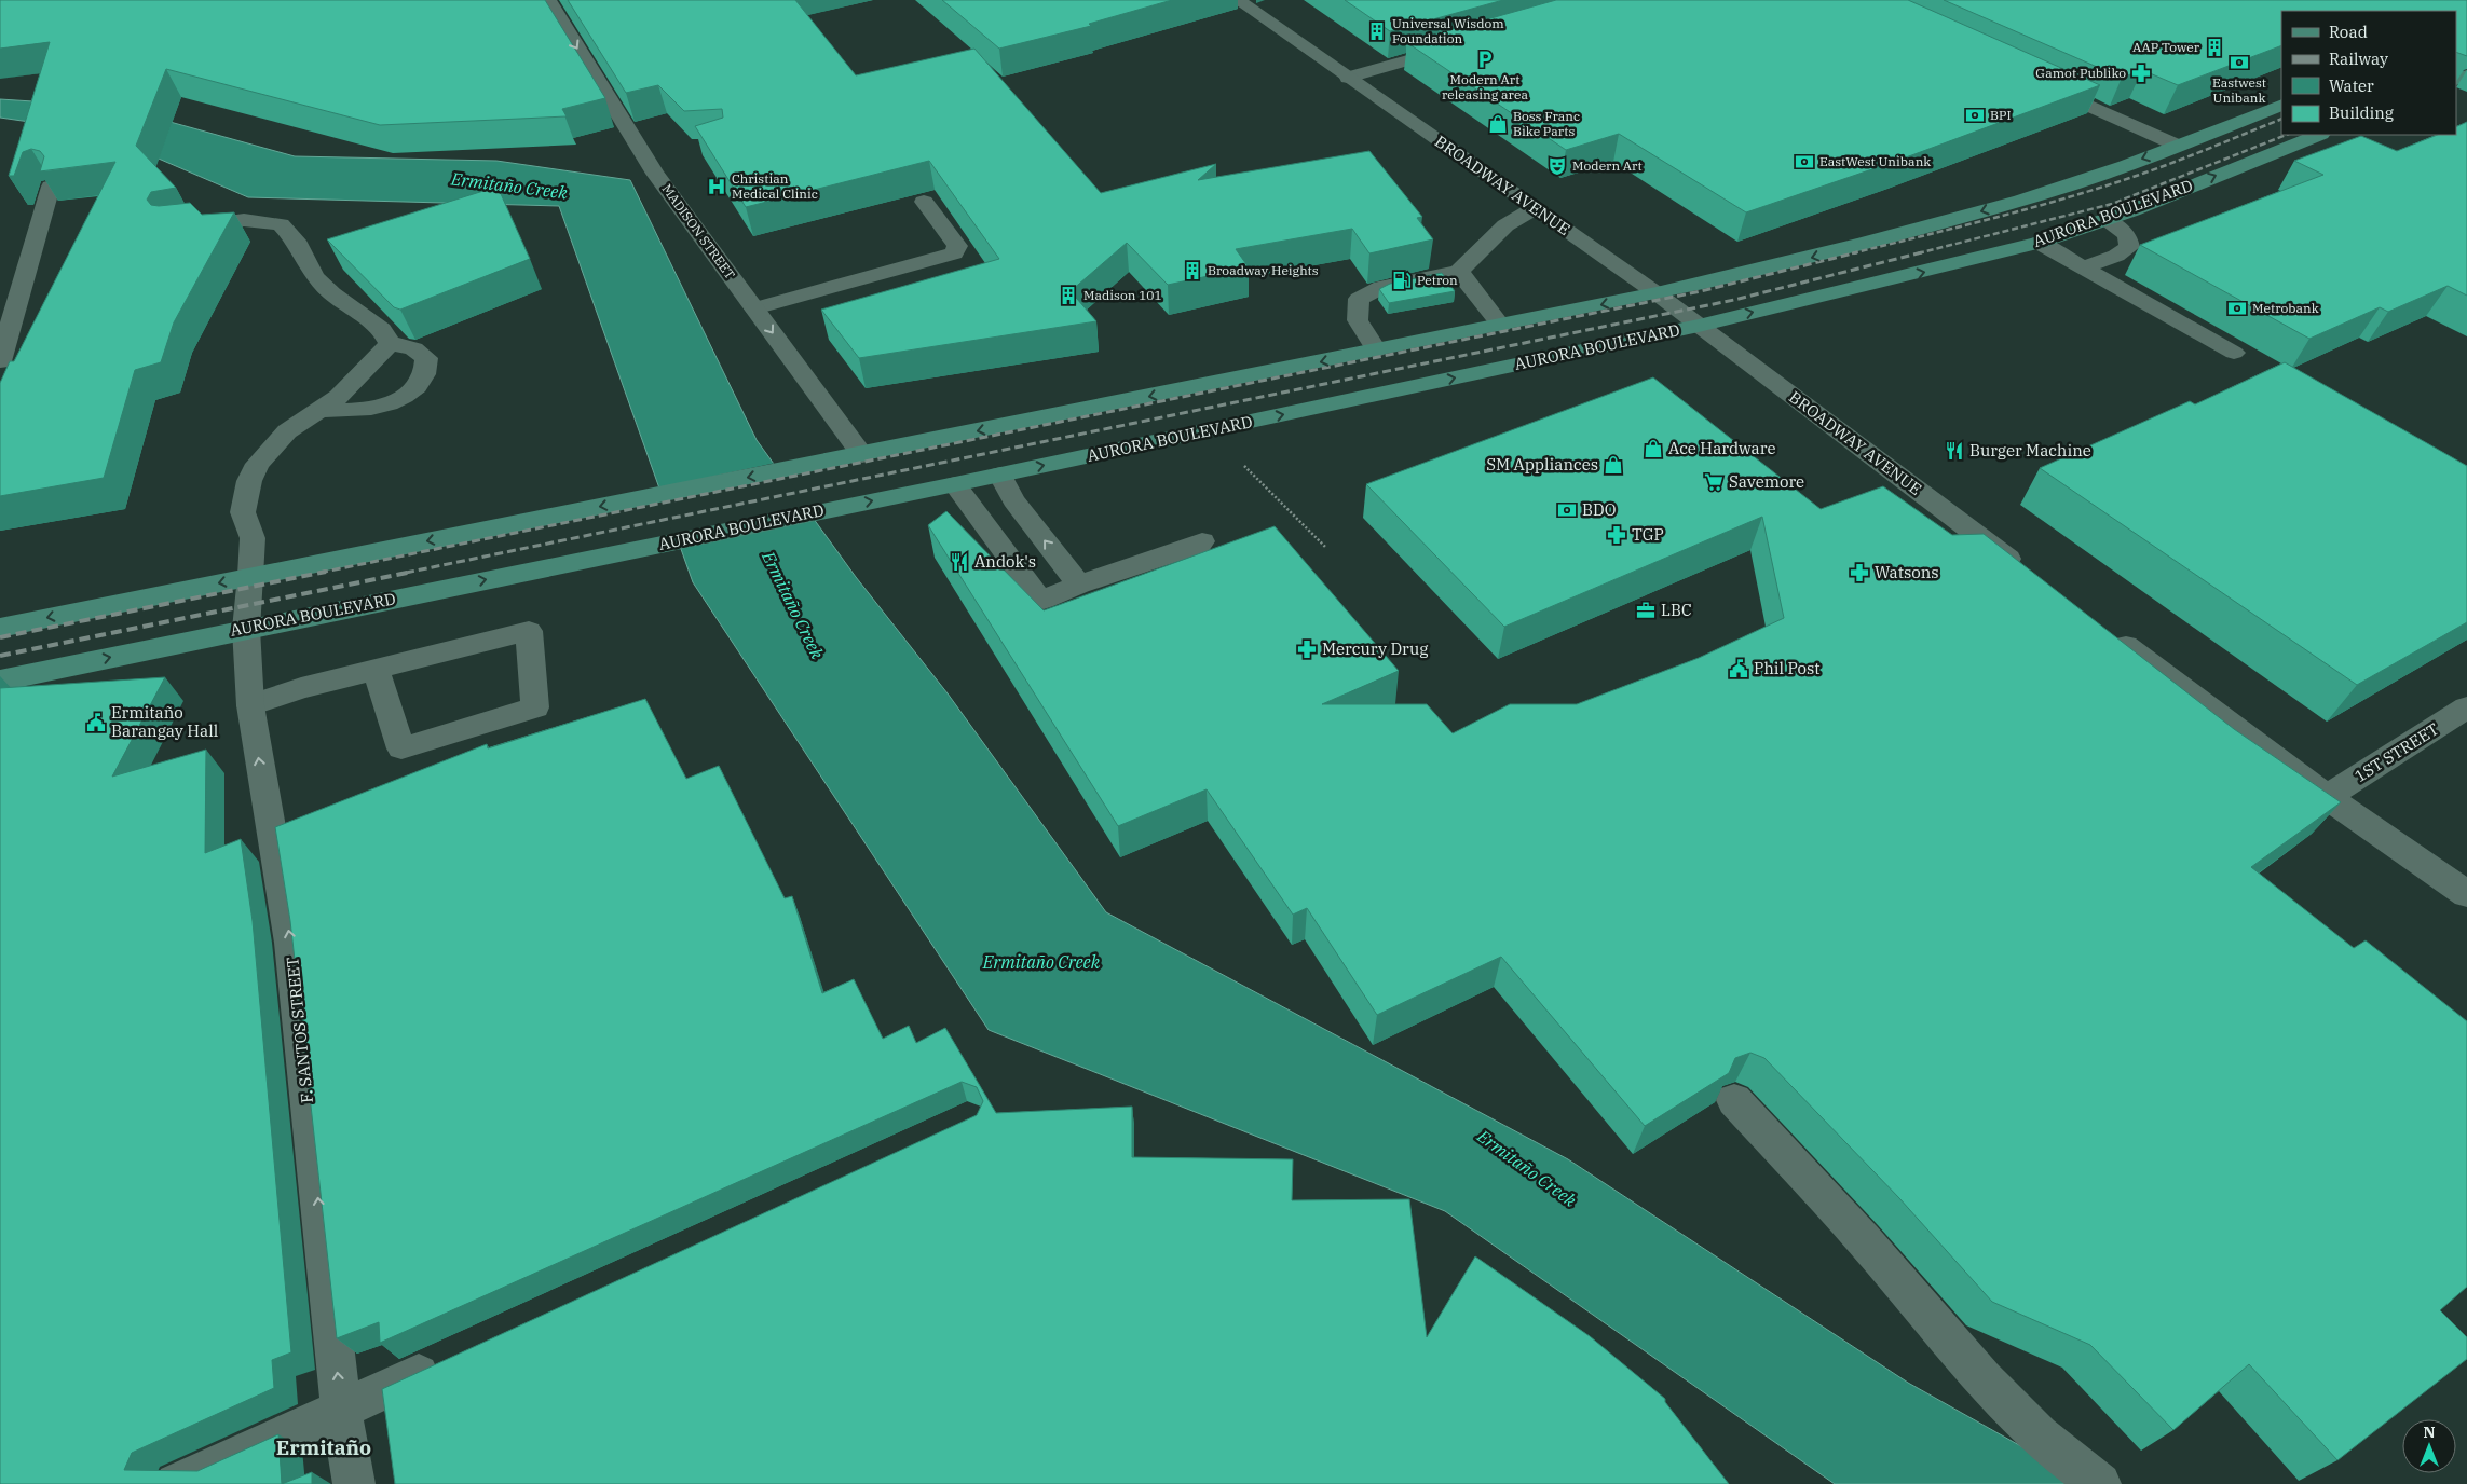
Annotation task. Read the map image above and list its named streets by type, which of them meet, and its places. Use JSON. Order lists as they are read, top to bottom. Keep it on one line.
{"streets":{"main road":["AURORA BOULEVARD"],"street":["BROADWAY AVENUE","MADISON STREET","1ST STREET","F. SANTOS STREET"]},"crossings":[["BROADWAY AVENUE","AURORA BOULEVARD"],["AURORA BOULEVARD","F. SANTOS STREET"]],"one_way":["MADISON STREET","F. SANTOS STREET"],"districts":["Ermitaño"],"water":["Ermitaño Creek"],"places":{"building":["Universal Wisdom Foundation","AAP Tower","Broadway Heights","Madison 101"],"parking":["Modern Art releasing area"],"bank":["Eastwest Unibank","BPI","EastWest Unibank","Metrobank","BDO"],"pharmacy":["Gamot Publiko","TGP","Watsons","Mercury Drug"],"shop":["Boss Franc Bike Parts","Ace Hardware","SM Appliances"],"theatre":["Modern Art"],"hospital":["Christian Medical Clinic"],"fuel station":["Petron"],"restaurant":["Burger Machine","Andok's"],"supermarket":["Savemore"],"office":["LBC"],"public building":["Phil Post","Ermitaño Barangay Hall"]},"legend":["Road","Railway","Water","Building"],"north":"top"}
